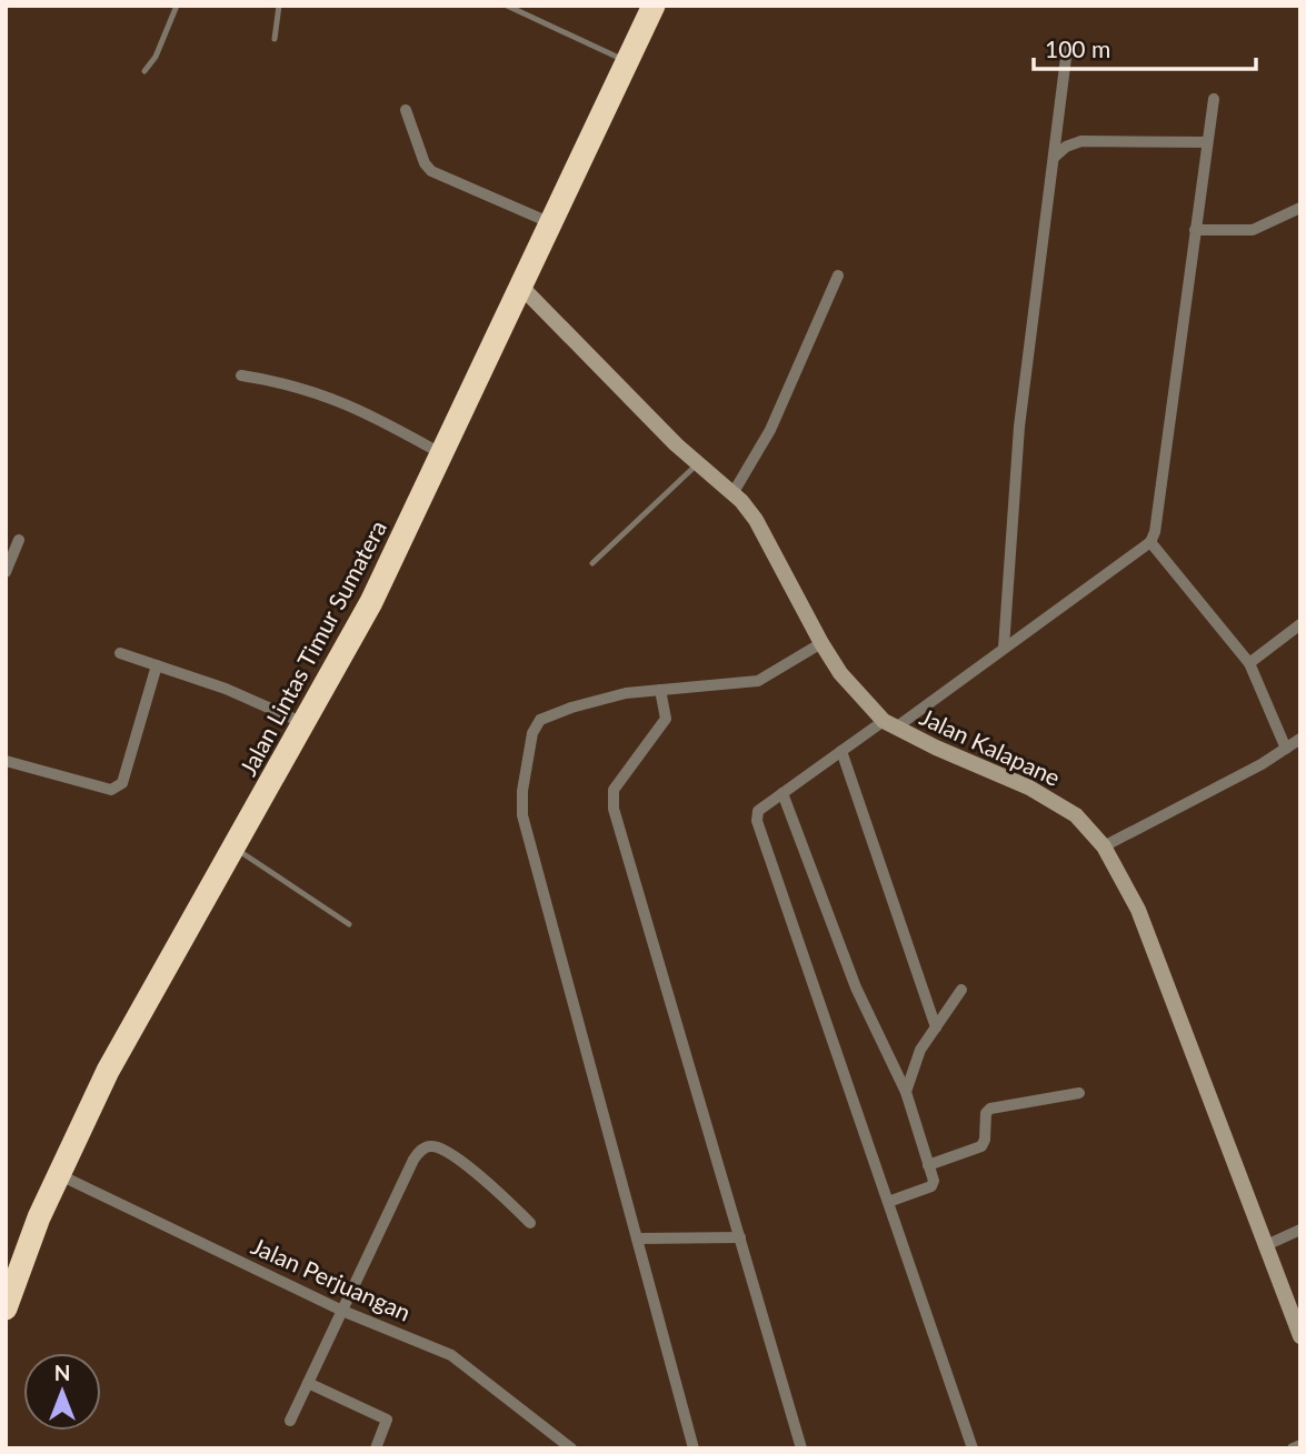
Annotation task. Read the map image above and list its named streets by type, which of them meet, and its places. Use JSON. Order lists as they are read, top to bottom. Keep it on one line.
{"streets":{"highway":["Jalan Lintas Timur Sumatera"],"street":["Jalan Kalapane","Jalan Perjuangan"]},"crossings":[["Jalan Lintas Timur Sumatera","Jalan Kalapane"],["Jalan Lintas Timur Sumatera","Jalan Perjuangan"]],"scale_bar":"100 m","north":"top"}
